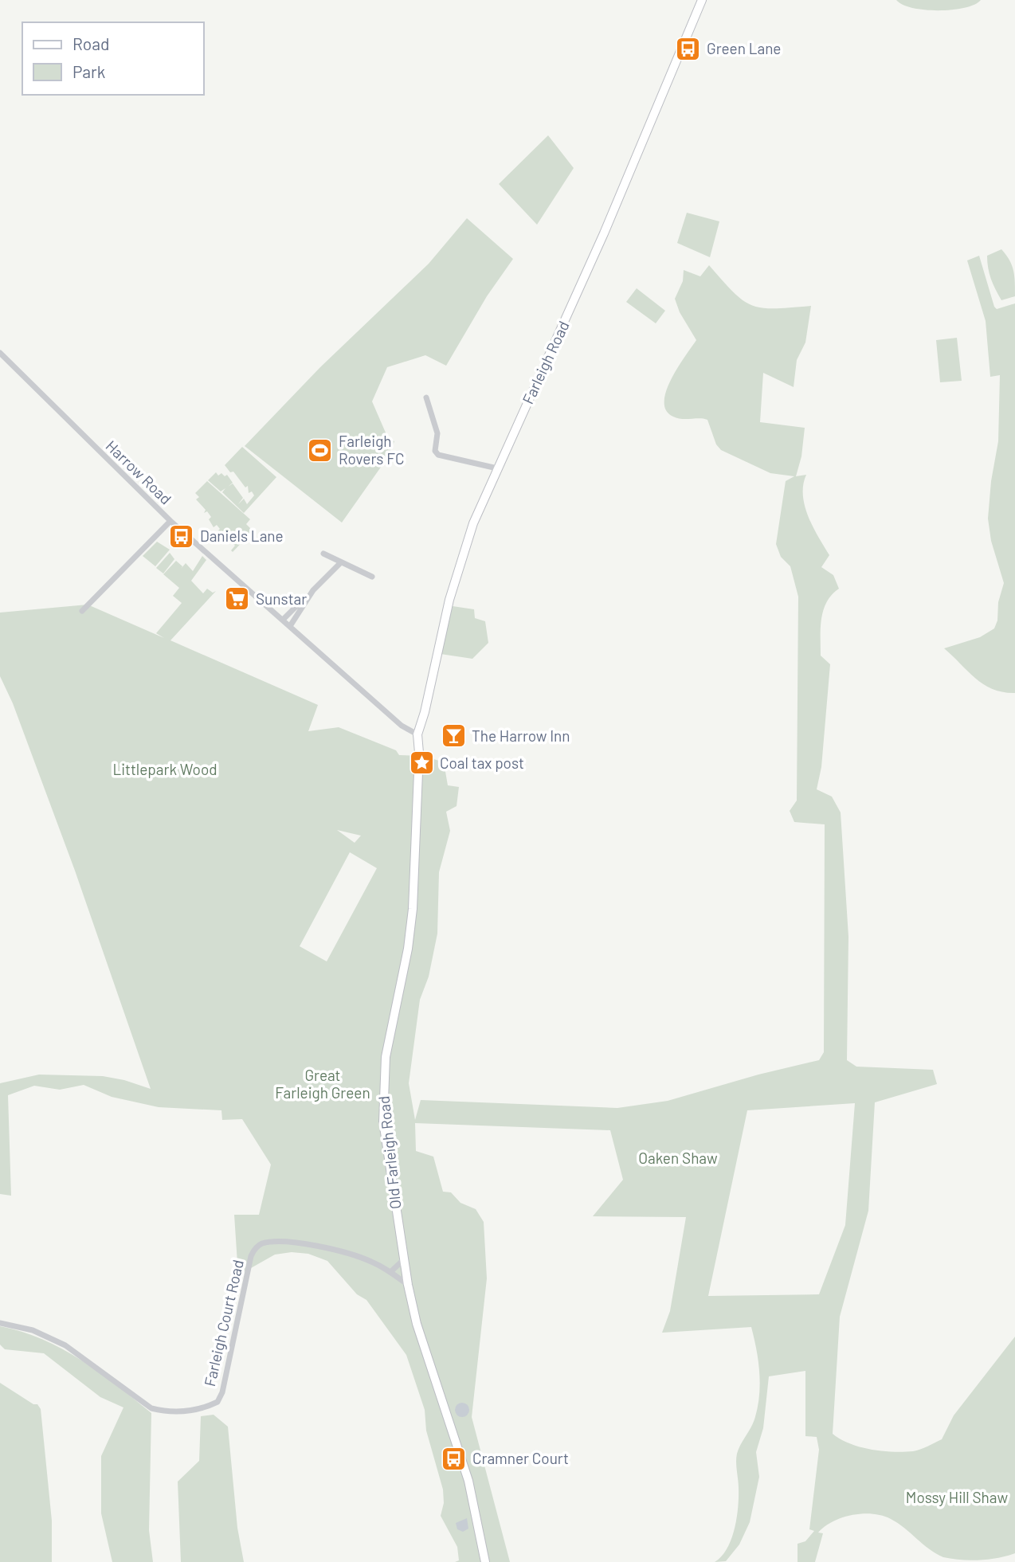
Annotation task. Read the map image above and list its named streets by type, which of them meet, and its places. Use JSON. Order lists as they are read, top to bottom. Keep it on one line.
{"streets":{"street":["Farleigh Road","Harrow Road","Old Farleigh Road","Farleigh Court Road"]},"crossings":[["Farleigh Road","Harrow Road"],["Farleigh Road","Old Farleigh Road"],["Harrow Road","Old Farleigh Road"],["Old Farleigh Road","Farleigh Court Road"]],"parks":["Littlepark Wood","Great Farleigh Green","Oaken Shaw","Mossy Hill Shaw"],"places":{"bus stop":["Green Lane","Daniels Lane","Cramner Court"],"sports":["Farleigh Rovers FC"],"supermarket":["Sunstar"],"bar":["The Harrow Inn"],"place":["Coal tax post"]},"legend":["Road","Park"]}
